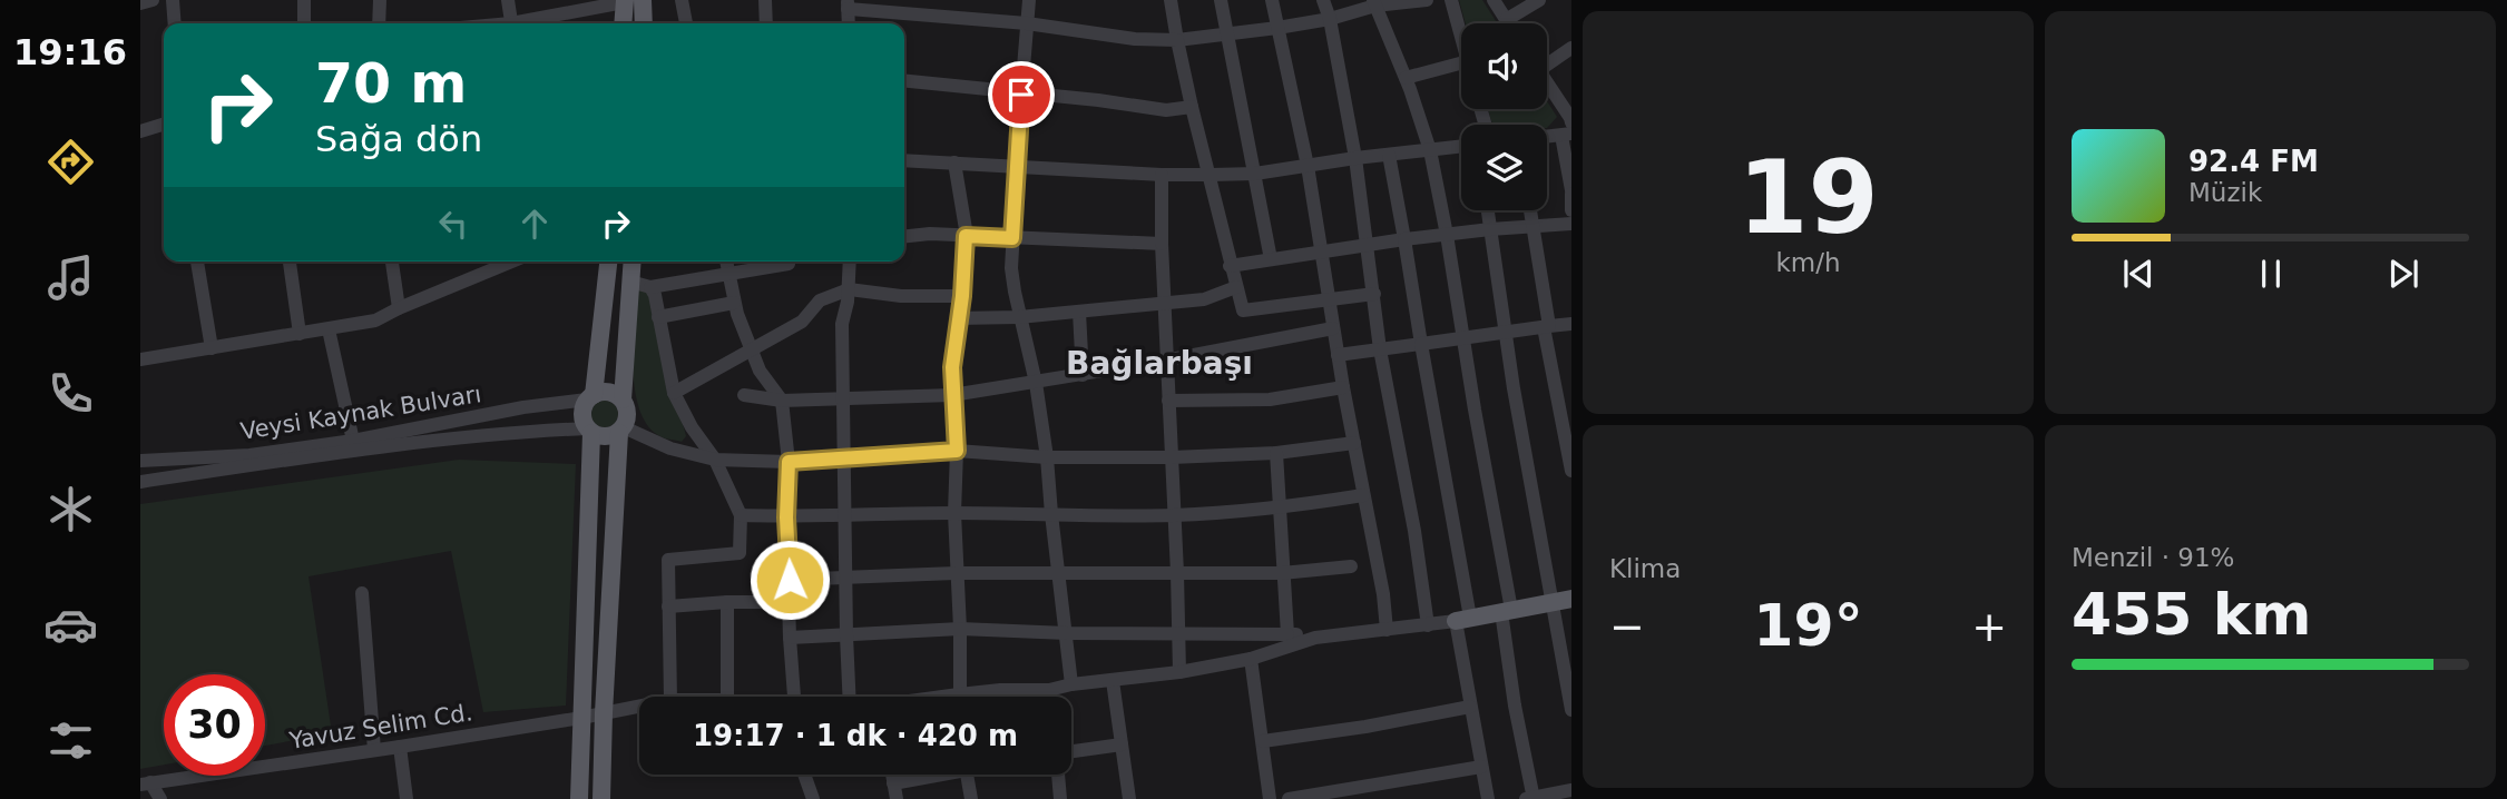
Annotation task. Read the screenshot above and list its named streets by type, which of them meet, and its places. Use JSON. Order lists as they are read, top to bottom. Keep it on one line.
{"streets":{"street":["Veysi Kaynak Bulvarı","Yavuz Selim Cd."]},"districts":["Bağlarbaşı"],"page":{"tabs":"19:16","tile":[["19","km/h"],"Klima",["Menzil · 91%","455 km"]],"turn":["70 m","Sağa dön"],"song":["92.4 FM","Müzik"],"heat":["−","19°","+"],"limit":"30","trip":"19:17 · 1 dk · 420 m"}}
